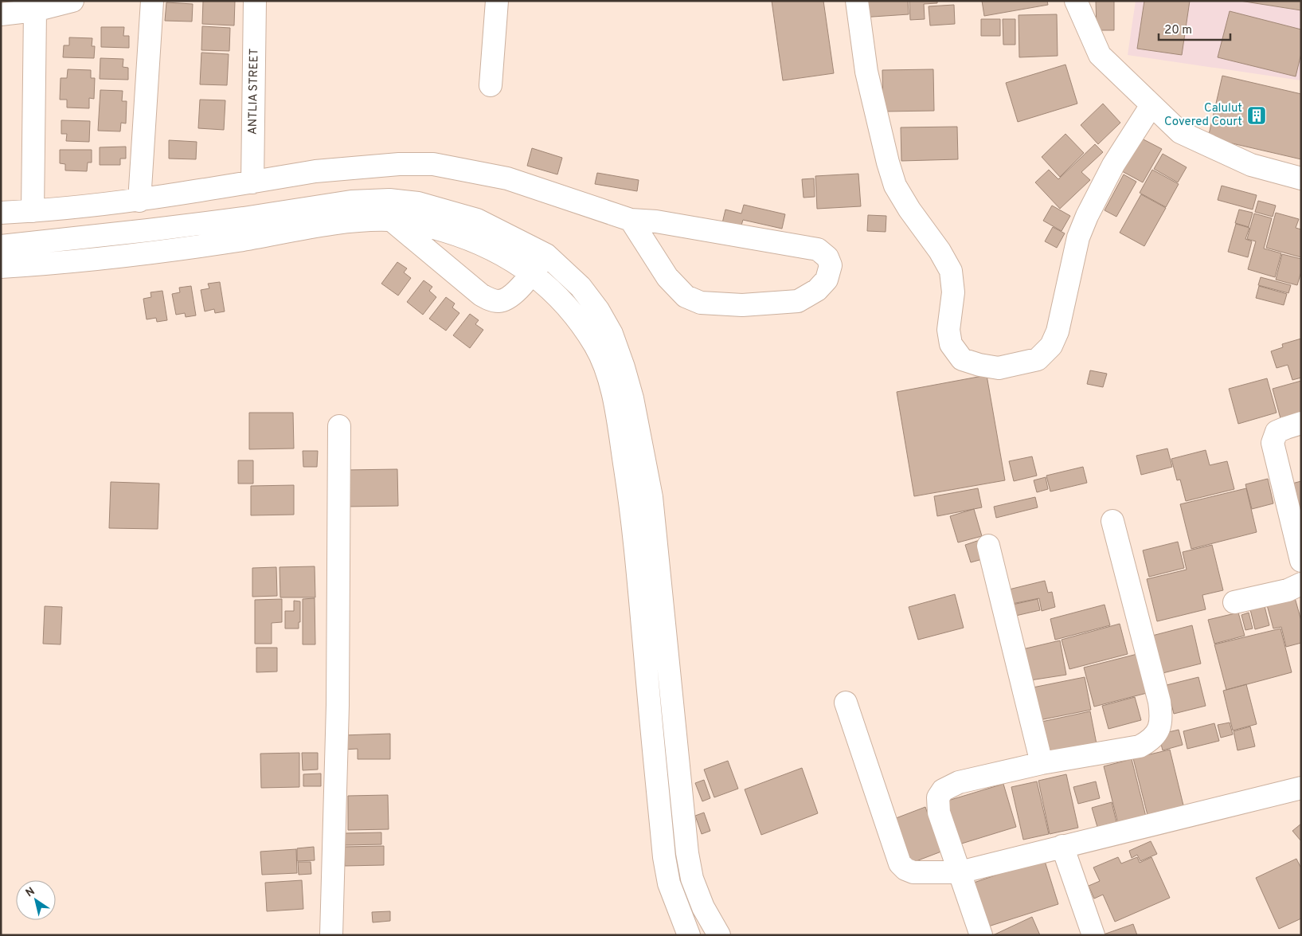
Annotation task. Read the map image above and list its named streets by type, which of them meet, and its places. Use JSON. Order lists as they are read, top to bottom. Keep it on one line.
{"streets":{"street":["ANTLIA STREET"]},"places":{"building":["Calulut Covered Court"]},"scale_bar":"20 m","north":"top left"}
